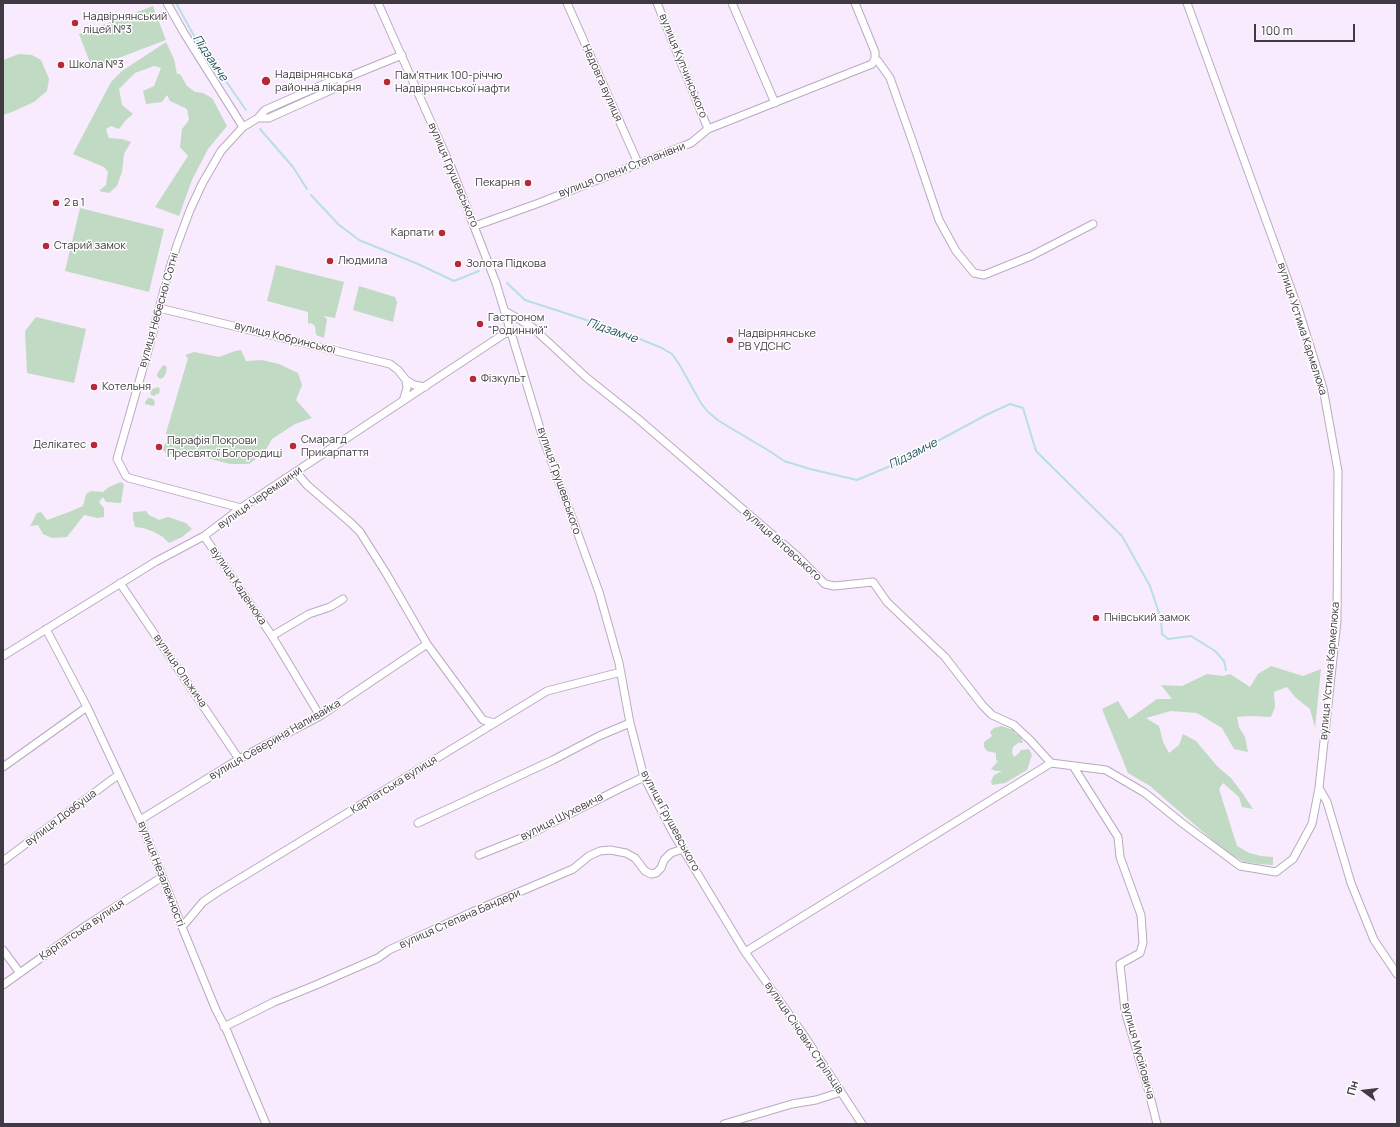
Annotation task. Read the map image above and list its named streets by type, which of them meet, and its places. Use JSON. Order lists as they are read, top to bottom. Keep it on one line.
{"streets":{"street":["вулиця Купчинського","Недовга вулиця","вулиця Олени Степанівни","вулиця Грушевського","вулиця Небесної Сотні","вулиця Устима Кармелюка","вулиця Кобринської","вулиця Черемшини","вулиця Вітовського","вулиця Каденюка","вулиця Ольжича","вулиця Северина Наливайка","Карпатська вулиця","вулиця Шухевича","вулиця Довбуша","вулиця Незалежності","вулиця Степана Бандери","вулиця Січових Стрільців","вулиця Мусійовича"]},"crossings":[["вулиця Купчинського","вулиця Олени Степанівни"],["Недовга вулиця","вулиця Олени Степанівни"],["вулиця Олени Степанівни","вулиця Грушевського"],["вулиця Грушевського","вулиця Небесної Сотні"],["вулиця Грушевського","вулиця Черемшини"],["вулиця Грушевського","вулиця Вітовського"],["вулиця Грушевського","Карпатська вулиця"],["вулиця Грушевського","вулиця Шухевича"],["вулиця Грушевського","вулиця Степана Бандери"],["вулиця Грушевського","вулиця Січових Стрільців"],["вулиця Небесної Сотні","вулиця Кобринської"],["вулиця Небесної Сотні","вулиця Черемшини"],["вулиця Устима Кармелюка","вулиця Вітовського"],["вулиця Устима Кармелюка","вулиця Мусійовича"],["вулиця Кобринської","вулиця Черемшини"],["вулиця Черемшини","вулиця Каденюка"],["вулиця Черемшини","вулиця Ольжича"],["вулиця Черемшини","вулиця Незалежності"],["вулиця Каденюка","вулиця Северина Наливайка"],["вулиця Ольжича","вулиця Северина Наливайка"],["вулиця Северина Наливайка","вулиця Незалежності"],["Карпатська вулиця","вулиця Незалежності"],["вулиця Довбуша","вулиця Незалежності"],["вулиця Незалежності","вулиця Степана Бандери"]],"water":["Підзамче"],"places":["Надвірнянський ліцей №3","Школа №3","Надвірнянська районна лікарня","Пам'ятник 100-річчю Надвірнянської нафти","Пекарня","2 в 1","Карпати","Старий замок","Людмила","Золота Підкова","Гастроном \"Родинний\"","Надвірнянське РВ УДСНС","Фізкульт","Котельня","Делікатес","Смарагд Прикарпаття","Парафія Покрови Пресвятої Богородиці","Пнівський замок"],"scale_bar":"100 m","north":"left"}
